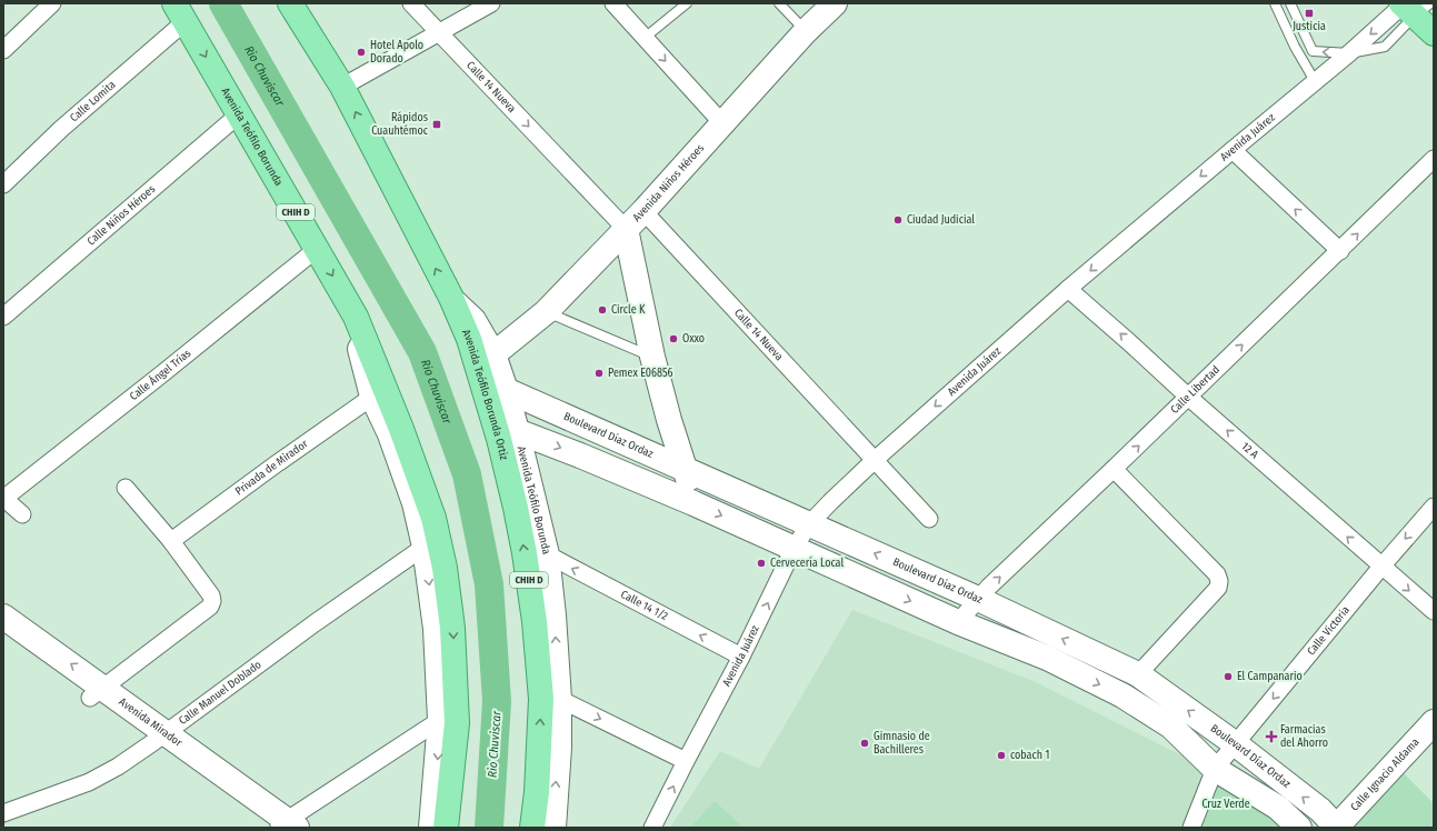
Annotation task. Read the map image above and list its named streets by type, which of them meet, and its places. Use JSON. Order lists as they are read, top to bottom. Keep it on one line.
{"streets":{"main road":["Avenida Teófilo Borunda","Avenida Niños Héroes","CHIH D","Avenida Teófilo Borunda Ortiz","Boulevard Díaz Ordaz","Avenida Mirador","Calle Ignacio Aldama"],"street":["Calle 14 Nueva","Calle Lomita","Avenida Juárez","Calle Niños Héroes","Calle Ángel Trías","Calle Libertad","12 A","Privada de Mirador","Calle 14 1/2","Calle Victoria","Calle Manuel Doblado"]},"crossings":[["Calle 14 Nueva","Avenida Juárez"],["Calle 14 Nueva","Avenida Niños Héroes"],["Calle Lomita","Avenida Teófilo Borunda"],["Avenida Teófilo Borunda","Avenida Niños Héroes"],["Avenida Teófilo Borunda","Calle Niños Héroes"],["Avenida Teófilo Borunda","Calle Ángel Trías"],["Avenida Teófilo Borunda","Avenida Teófilo Borunda Ortiz"],["Avenida Teófilo Borunda","Boulevard Díaz Ordaz"],["Avenida Teófilo Borunda","Privada de Mirador"],["Avenida Teófilo Borunda","Calle 14 1/2"],["Avenida Teófilo Borunda","Calle Manuel Doblado"],["Avenida Juárez","Boulevard Díaz Ordaz"],["Avenida Juárez","12 A"],["Avenida Juárez","Calle 14 1/2"],["Calle Libertad","Boulevard Díaz Ordaz"],["Calle Libertad","12 A"],["Boulevard Díaz Ordaz","Calle Victoria"],["Boulevard Díaz Ordaz","Calle Ignacio Aldama"],["12 A","Calle Victoria"],["Calle Manuel Doblado","Avenida Mirador"]],"one_way":["Calle Libertad","Calle Victoria"],"water":["Rio Chuviscar"],"parks":["Cruz Verde"],"places":{"transit":["Justicia","Rápidos Cuauhtémoc"],"other":["Hotel Apolo Dorado","Ciudad Judicial","Circle K","Oxxo","Pemex E06856","Cervecería Local","El Campanario","Gimnasio de Bachilleres","cobach 1"],"health":["Farmacias del Ahorro"]}}
